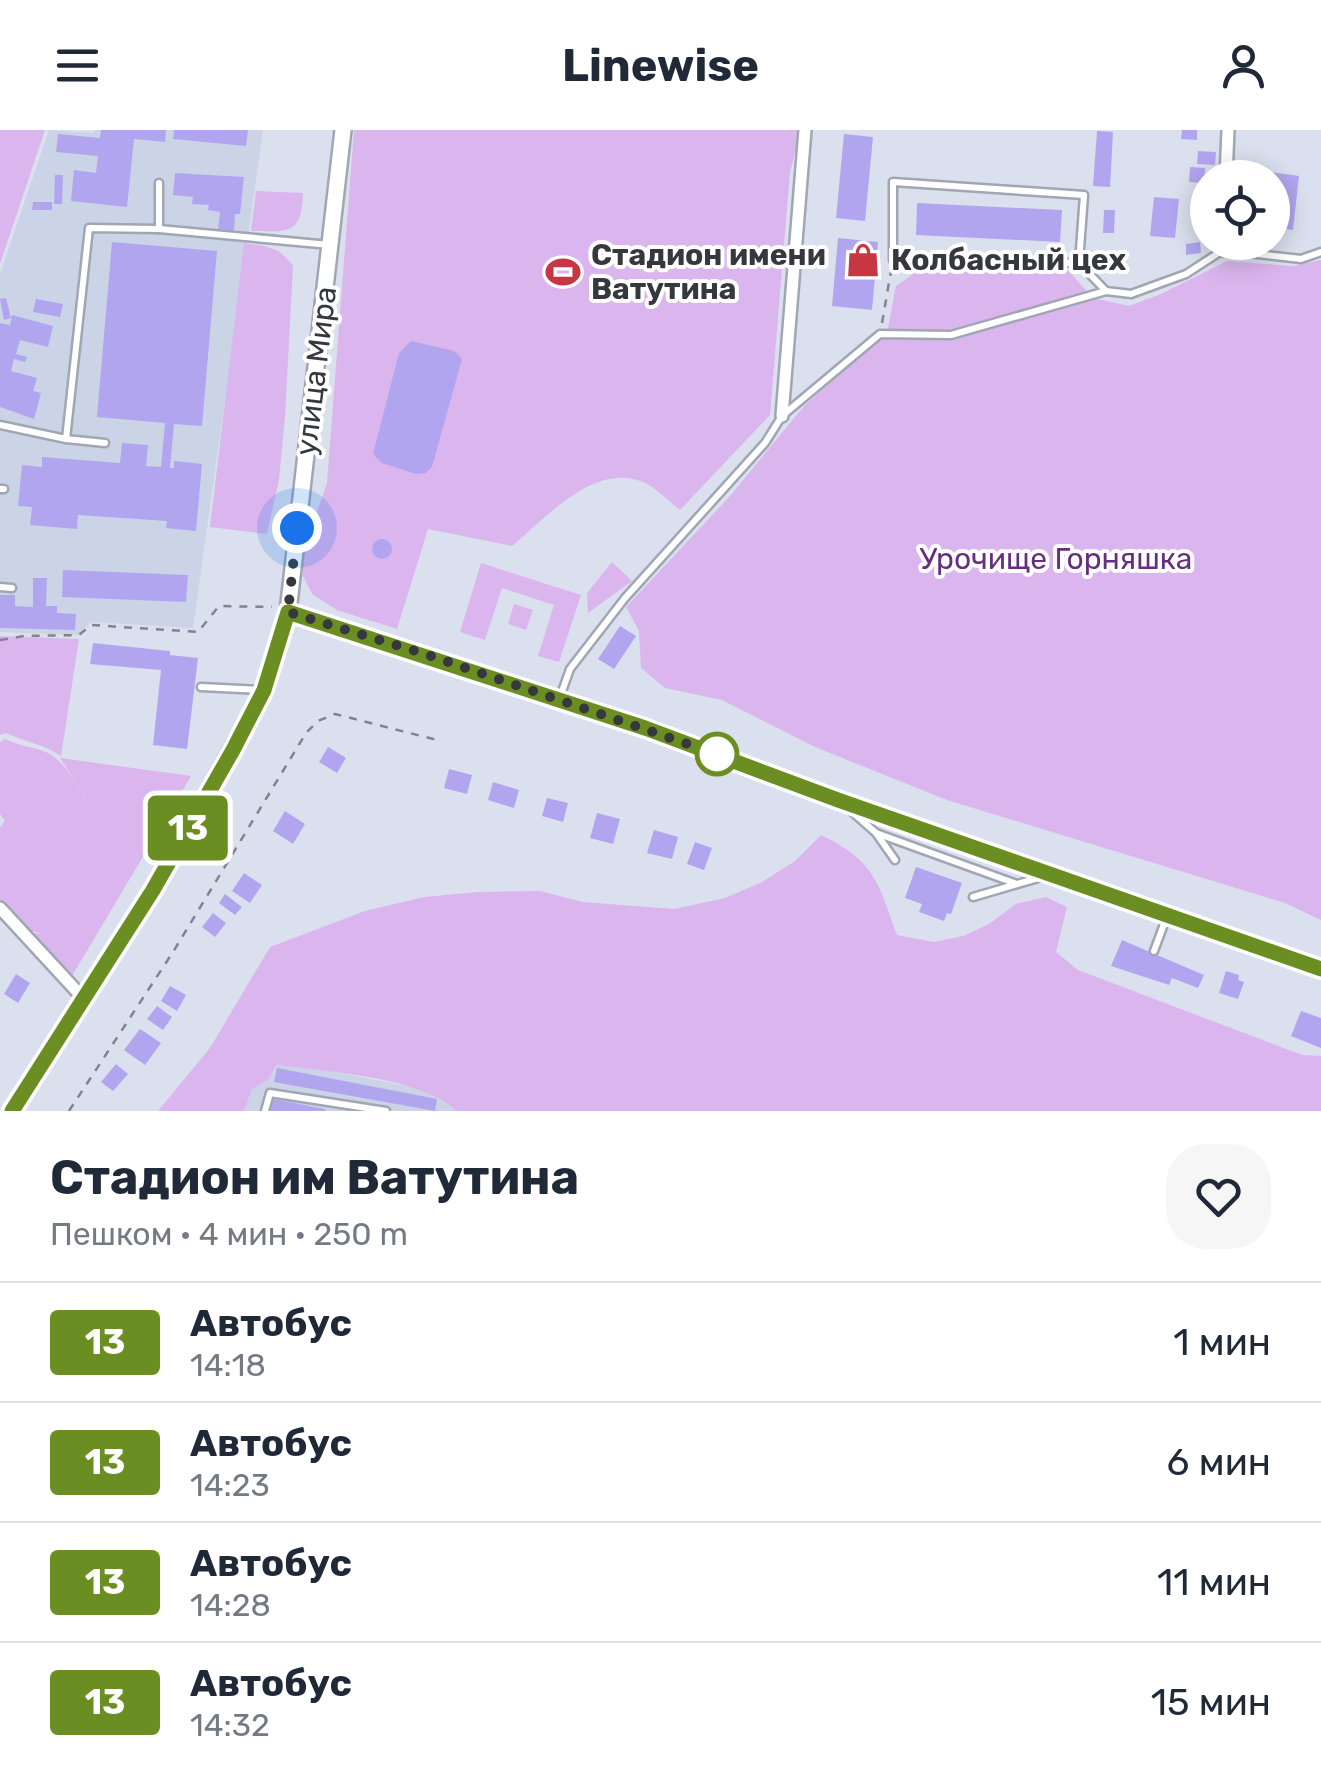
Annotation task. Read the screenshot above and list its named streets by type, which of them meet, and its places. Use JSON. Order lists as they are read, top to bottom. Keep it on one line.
{"streets":{"main road":["улица Мира"]},"parks":["Урочище Горняшка"],"places":{"shop":["Колбасный цех"],"sports":["Стадион имени Ватутина"]},"lines":["bus line 13"],"page":{"header":"Linewise","on_map":"13","heading":["Стадион им Ватутина","Пешком · 4 мин · 250 m"],"list":[{"mark":"13","name":"Автобус","note":"14:18","value":"1 мин"},{"mark":"13","name":"Автобус","note":"14:23","value":"6 мин"},{"mark":"13","name":"Автобус","note":"14:28","value":"11 мин"},{"mark":"13","name":"Автобус","note":"14:32","value":"15 мин"}]}}
